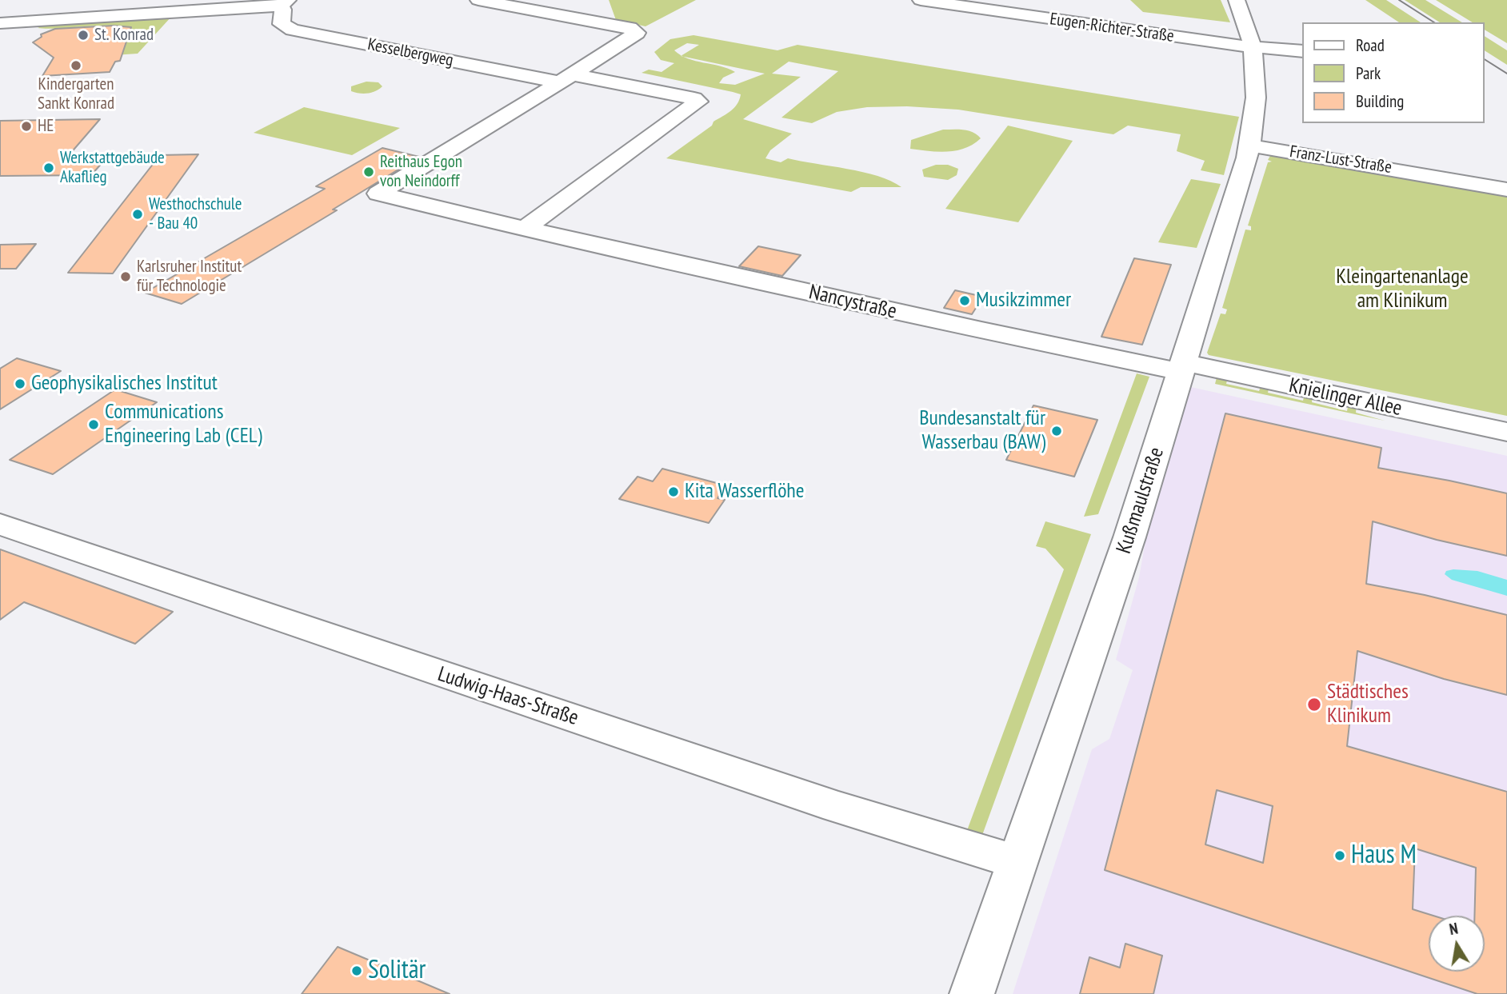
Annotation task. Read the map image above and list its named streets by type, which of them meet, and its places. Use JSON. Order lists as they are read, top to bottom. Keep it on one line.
{"streets":{"street":["Eugen-Richter-Straße","Kesselbergweg","Franz-Lust-Straße","Nancystraße","Knielinger Allee","Kußmaulstraße","Ludwig-Haas-Straße"]},"crossings":[["Eugen-Richter-Straße","Kußmaulstraße"],["Kesselbergweg","Nancystraße"],["Franz-Lust-Straße","Kußmaulstraße"],["Nancystraße","Knielinger Allee"],["Nancystraße","Kußmaulstraße"],["Knielinger Allee","Kußmaulstraße"],["Kußmaulstraße","Ludwig-Haas-Straße"]],"parks":["Kleingartenanlage am Klinikum"],"places":["St. Konrad","Kindergarten Sankt Konrad","HE","Werkstattgebäude Akaflieg","Reithaus Egon von Neindorff","Westhochschule - Bau 40","Karlsruher Institut für Technologie","Musikzimmer","Geophysikalisches Institut","Communications Engineering Lab (CEL)","Bundesanstalt für Wasserbau (BAW)","Kita Wasserflöhe","Städtisches Klinikum","Haus M","Solitär"],"legend":["Road","Park","Building"],"north":"top"}
